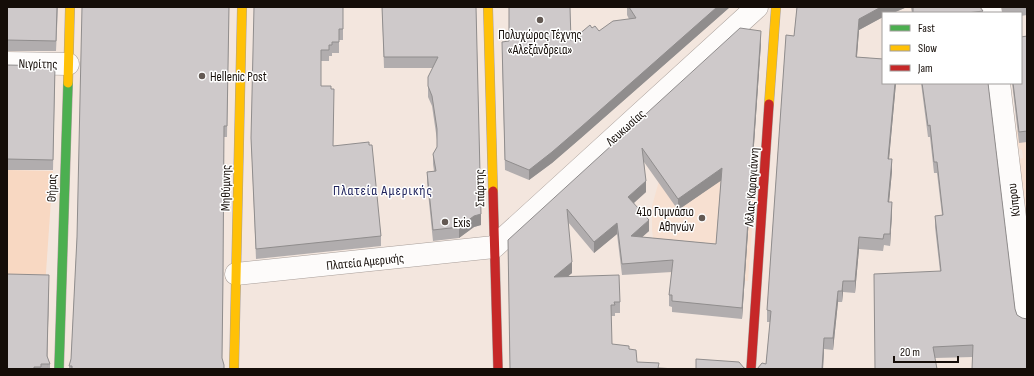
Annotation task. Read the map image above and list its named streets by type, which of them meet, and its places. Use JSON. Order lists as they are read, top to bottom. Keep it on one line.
{"streets":{"street":["Νιγρίτης","Λευκωσίας","Λέλας Καραγιάννη","Θήρας","Μηθύμνης","Σπάρτης","Κύπρου","Πλατεία Αμερικής"]},"crossings":[["Νιγρίτης","Θήρας"],["Λευκωσίας","Σπάρτης"],["Λευκωσίας","Πλατεία Αμερικής"],["Μηθύμνης","Πλατεία Αμερικής"],["Σπάρτης","Πλατεία Αμερικής"]],"districts":["Πλατεία Αμερικής"],"places":["Πολυχώρος Τέχνης «Αλεξάνδρεια»","Hellenic Post","41ο Γυμνάσιο Αθηνών","Exis"],"legend":["Fast","Slow","Jam"],"scale_bar":"20 m"}
